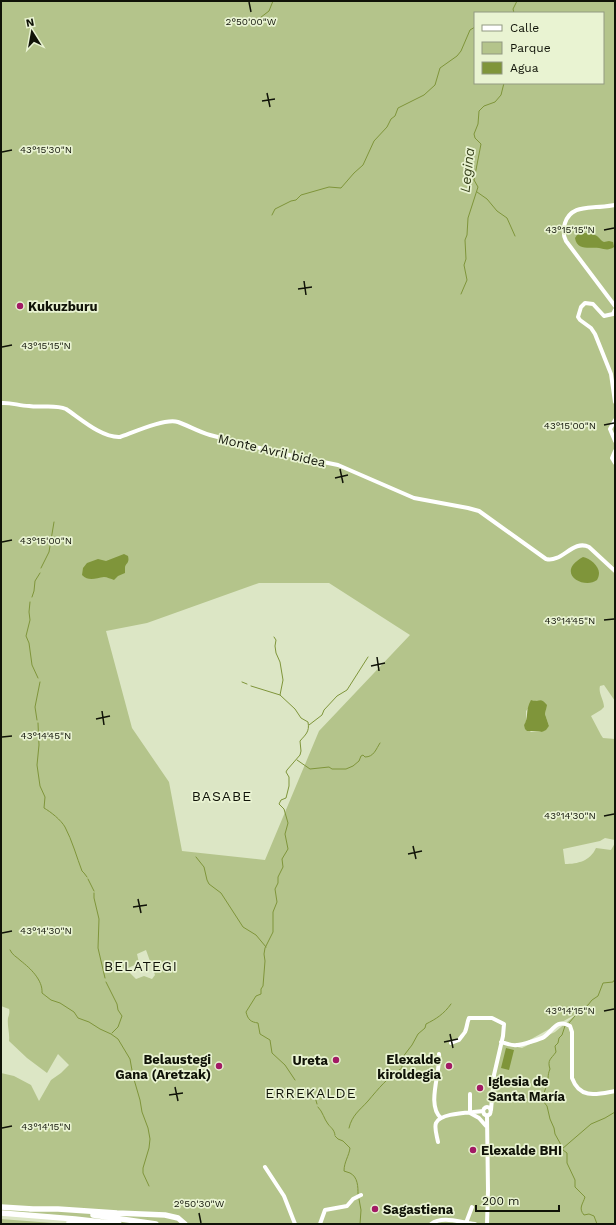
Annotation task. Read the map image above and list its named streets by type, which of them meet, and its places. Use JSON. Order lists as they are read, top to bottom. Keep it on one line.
{"streets":{"street":["Monte Avril bidea"]},"districts":["BASABE","BELATEGI","ERREKALDE"],"water":["Legina"],"places":["Kukuzburu","Ureta","Belaustegi Gana (Aretzak)","Elexalde kiroldegia","Iglesia de Santa María","Elexalde BHI","Sagastiena"],"legend":["Calle","Parque","Agua"],"scale_bar":"200 m","north":"top","coordinates":["2°50'00\"W","43°15'30\"N","43°15'15\"N","43°15'00\"N","43°14'45\"N","43°14'30\"N","43°14'15\"N","2°50'30\"W"]}
